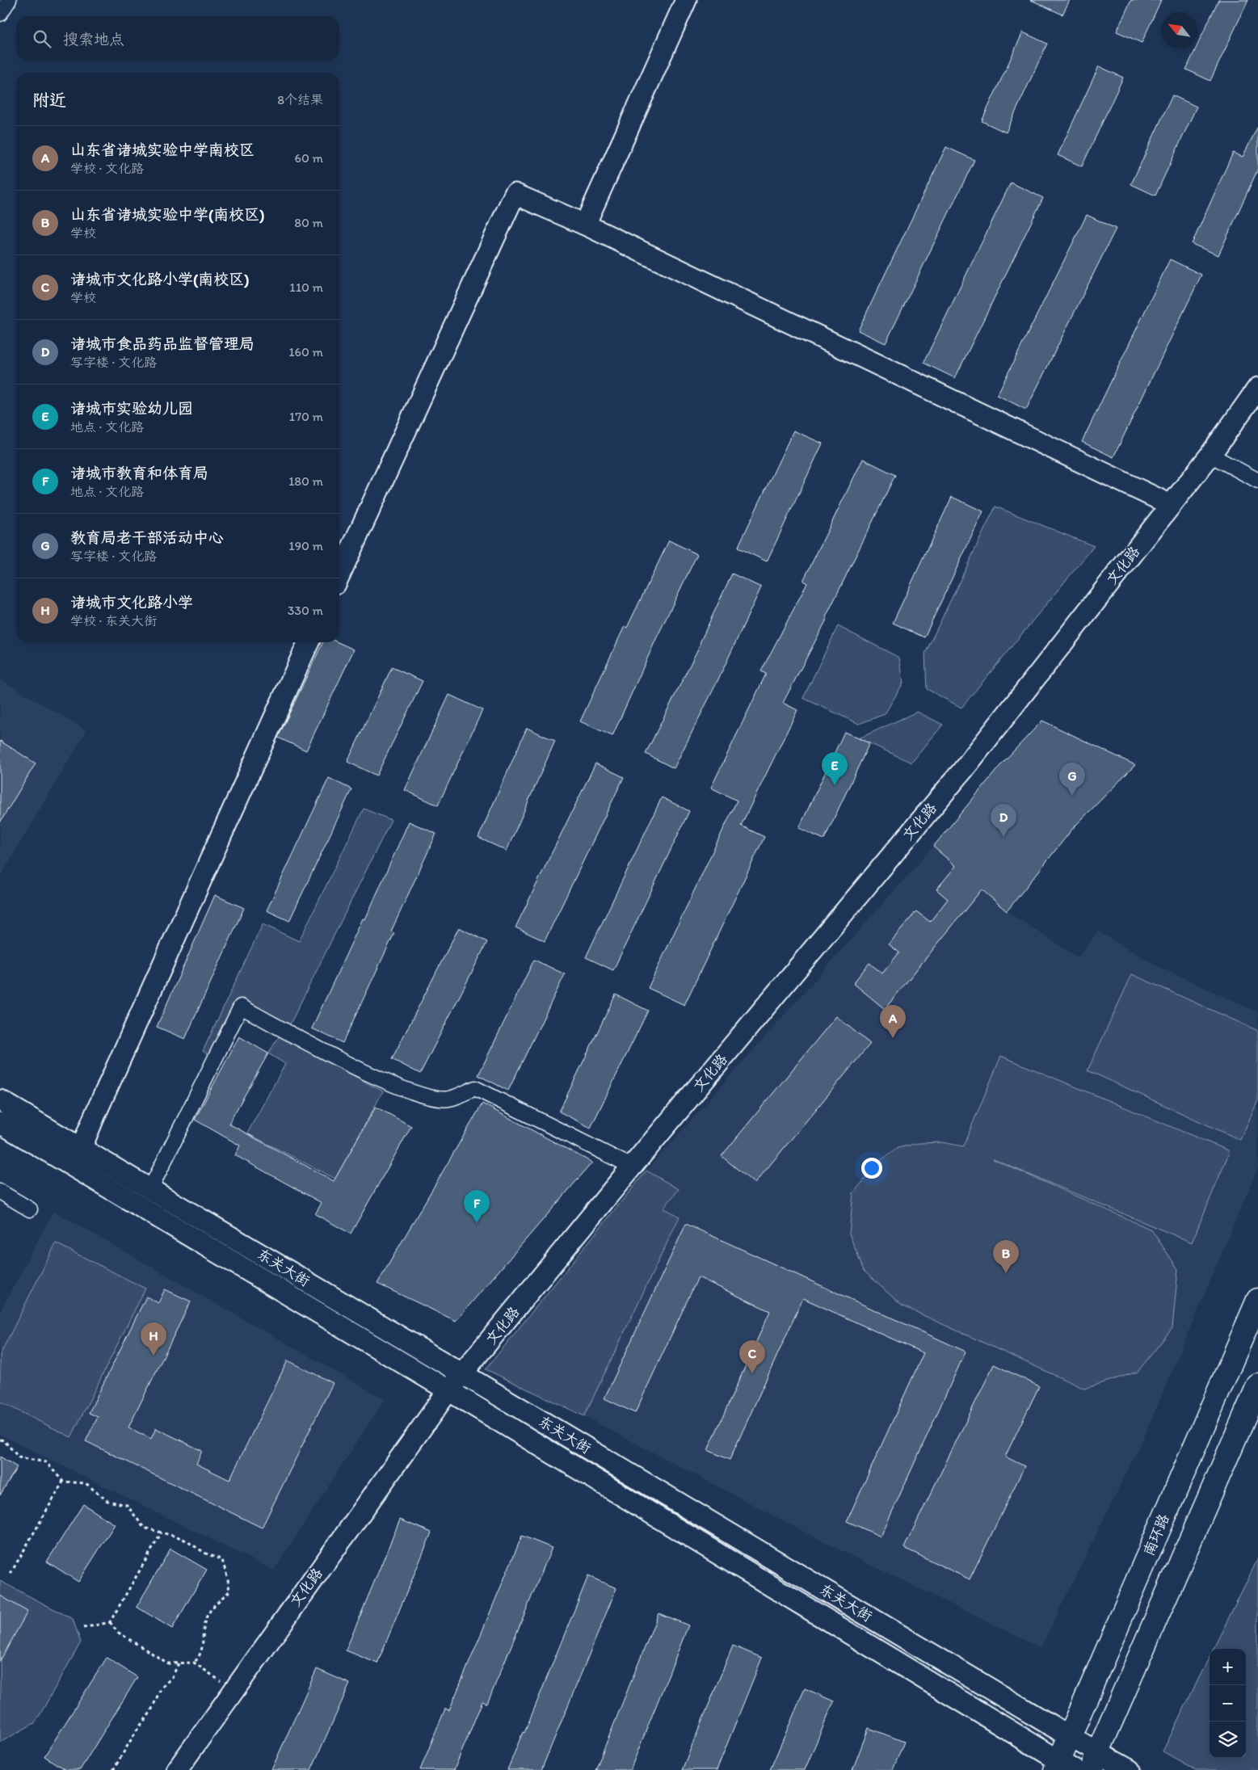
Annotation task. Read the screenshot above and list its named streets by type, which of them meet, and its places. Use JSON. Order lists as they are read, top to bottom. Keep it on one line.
{"streets":{"highway":["南环路"],"street":["文化路","东关大街"]},"crossings":[["文化路","东关大街"],["东关大街","南环路"]],"north":"top left","page":{"search":"搜索地点","heading":["附近","8个结果"],"list":[{"mark":"A","name":"山东省诸城实验中学南校区","note":"学校 · 文化路","value":"60 m"},{"mark":"B","name":"山东省诸城实验中学(南校区)","note":"学校","value":"80 m"},{"mark":"C","name":"诸城市文化路小学(南校区)","note":"学校","value":"110 m"},{"mark":"D","name":"诸城市食品药品监督管理局","note":"写字楼 · 文化路","value":"160 m"},{"mark":"E","name":"诸城市实验幼儿园","note":"地点 · 文化路","value":"170 m"},{"mark":"F","name":"诸城市教育和体育局","note":"地点 · 文化路","value":"180 m"},{"mark":"G","name":"教育局老干部活动中心","note":"写字楼 · 文化路","value":"190 m"},{"mark":"H","name":"诸城市文化路小学","note":"学校 · 东关大街","value":"330 m"}],"pins":["E","G","D","A","F","B","H","C"],"map_buttons":["+","−"]}}
